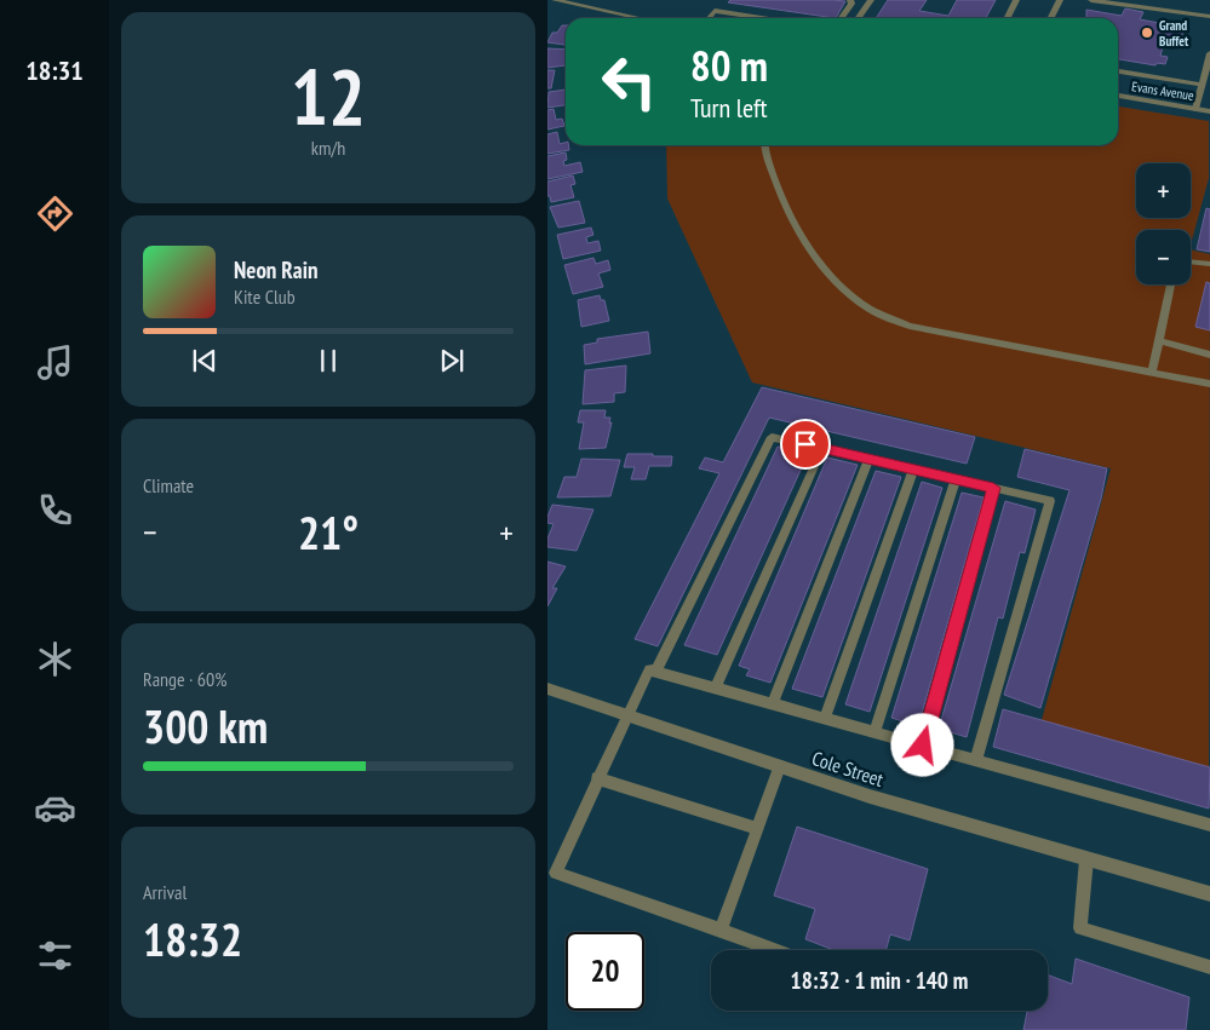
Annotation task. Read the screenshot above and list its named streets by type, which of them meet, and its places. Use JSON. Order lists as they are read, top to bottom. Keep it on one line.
{"streets":{"street":["Evans Avenue","Cole Street"]},"places":["Grand Buffet"],"page":{"tabs":"18:31","tile":[["12","km/h"],"Climate",["Range · 60%","300 km"],["Arrival","18:32"]],"turn":["80 m","Turn left"],"map_buttons":["+","−"],"song":["Neon Rain","Kite Club"],"heat":["−","21°","+"],"limit":"20","trip":"18:32 · 1 min · 140 m"}}
